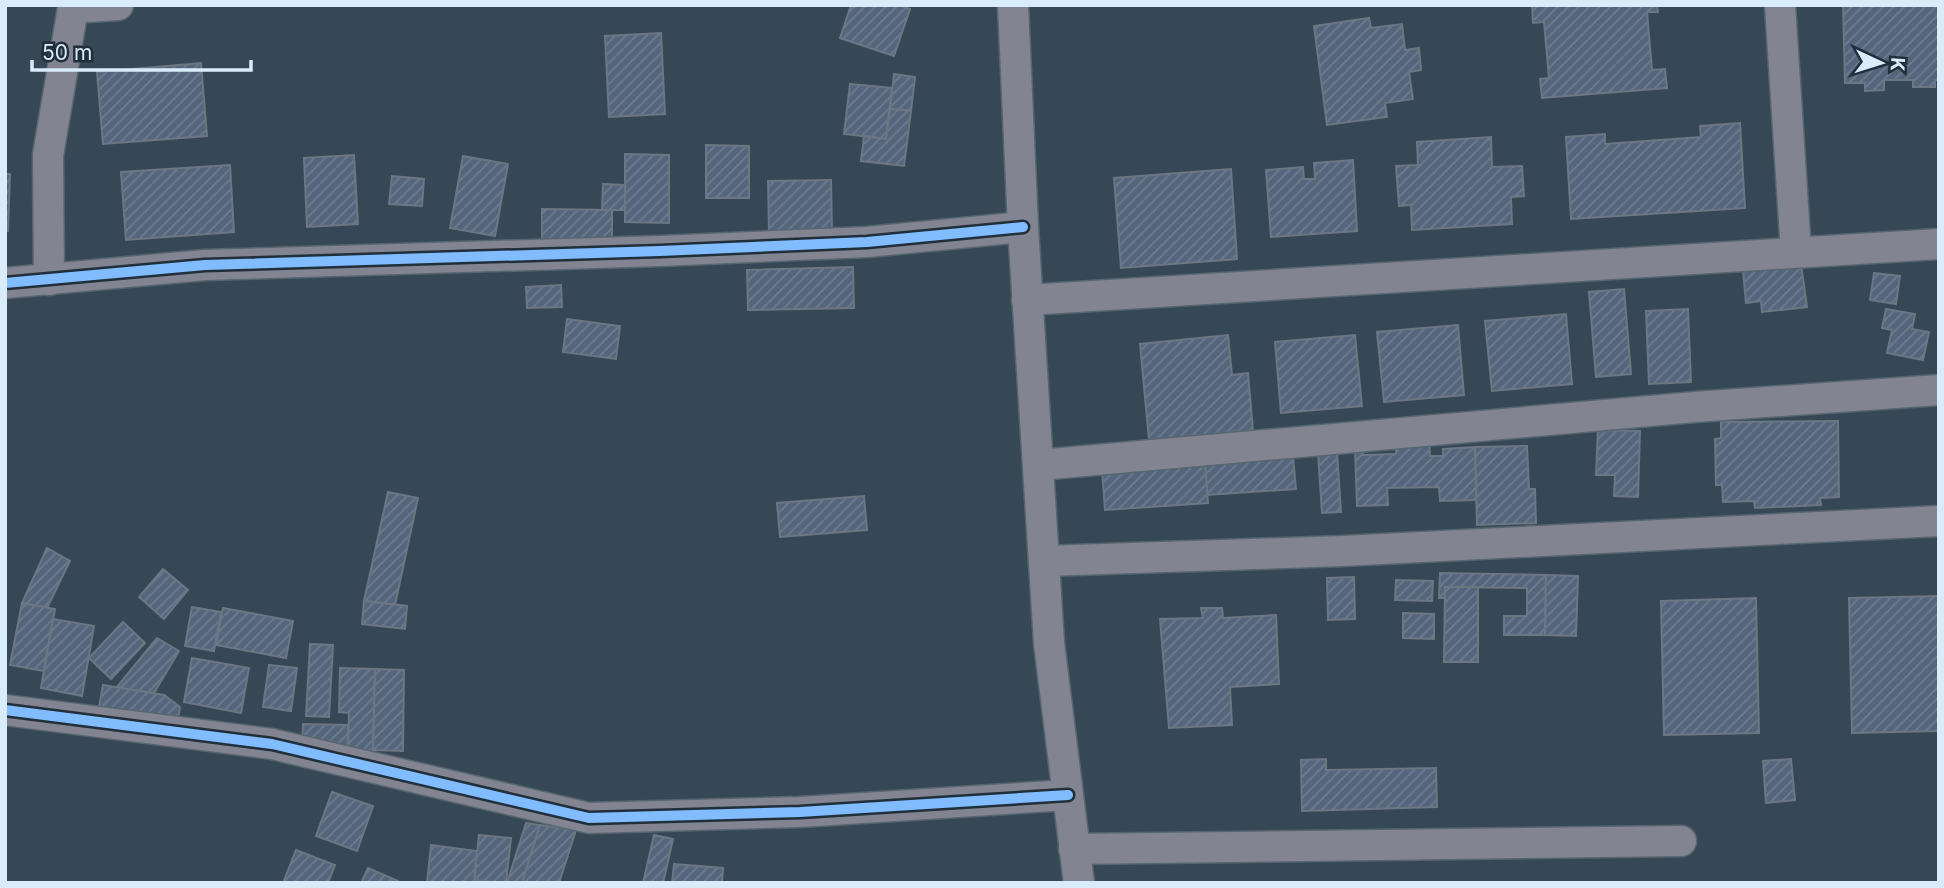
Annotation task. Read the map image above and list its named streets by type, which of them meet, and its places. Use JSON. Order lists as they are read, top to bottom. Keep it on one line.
{"scale_bar":"50 m","north":"right"}
